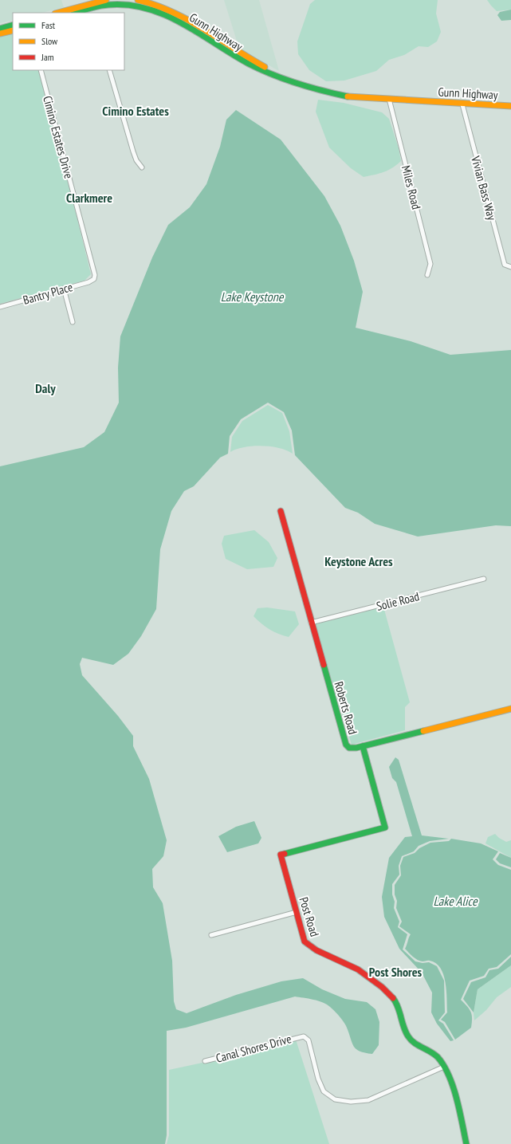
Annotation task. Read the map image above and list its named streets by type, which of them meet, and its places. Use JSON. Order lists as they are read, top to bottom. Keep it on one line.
{"streets":{"street":["Gunn Highway","Cimino Estates Drive","Miles Road","Vivian Bass Way","Bantry Place","Solie Road","Roberts Road","Post Road","Canal Shores Drive"]},"crossings":[["Gunn Highway","Miles Road"],["Gunn Highway","Vivian Bass Way"],["Cimino Estates Drive","Bantry Place"],["Solie Road","Roberts Road"],["Roberts Road","Post Road"],["Post Road","Canal Shores Drive"]],"districts":["Cimino Estates","Clarkmere","Daly","Keystone Acres","Post Shores"],"water":["Lake Keystone","Lake Alice"],"legend":["Fast","Slow","Jam"]}
